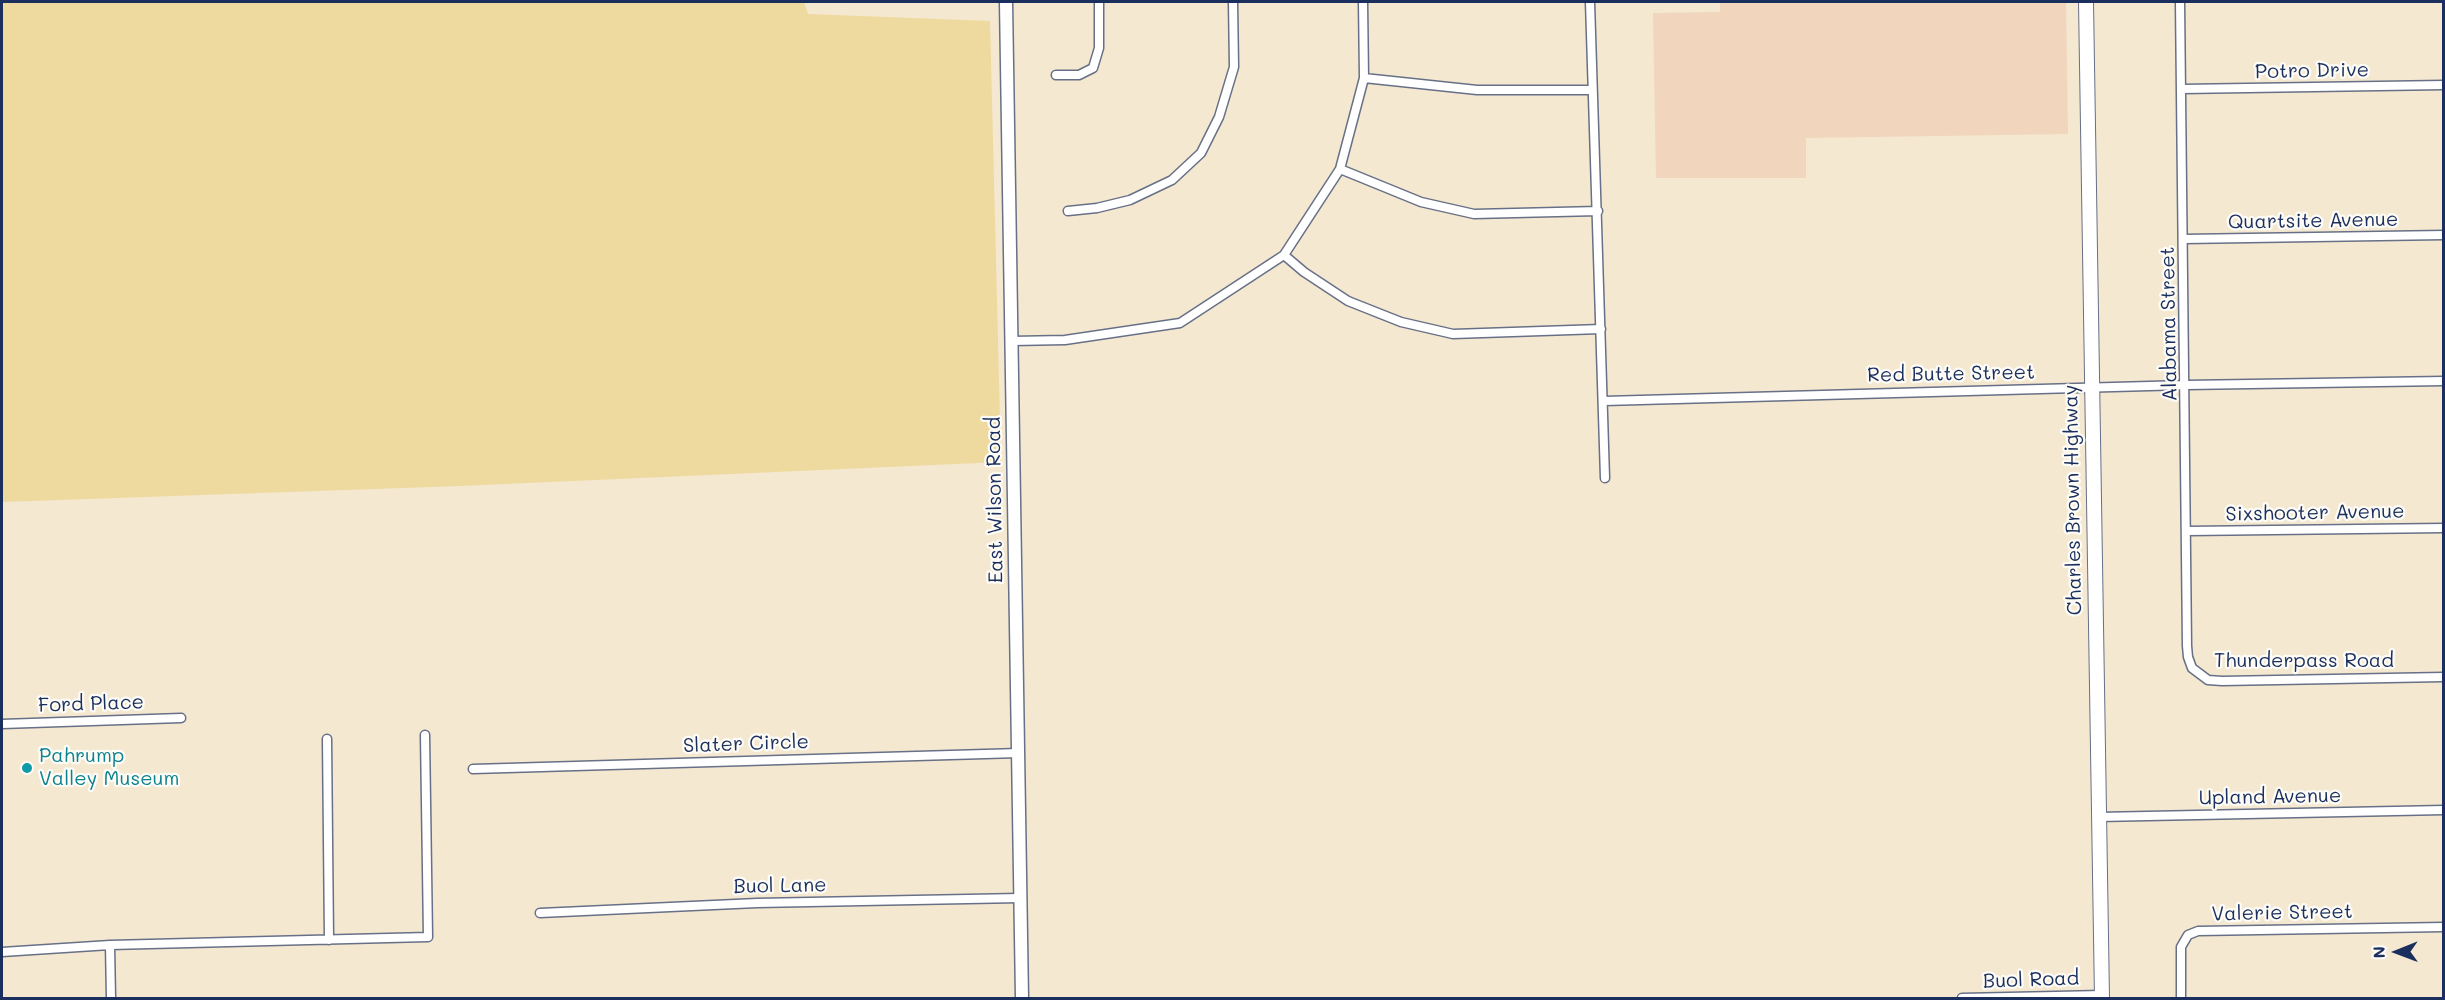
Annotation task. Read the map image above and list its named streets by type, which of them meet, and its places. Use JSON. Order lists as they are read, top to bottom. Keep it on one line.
{"streets":{"main road":["Charles Brown Highway"],"street":["Potro Drive","Quartsite Avenue","Alabama Street","Red Butte Street","East Wilson Road","Sixshooter Avenue","Thunderpass Road","Ford Place","Slater Circle","Upland Avenue","Buol Lane","Valerie Street","Buol Road"]},"crossings":[["Potro Drive","Alabama Street"],["Quartsite Avenue","Alabama Street"],["Alabama Street","Red Butte Street"],["Alabama Street","Sixshooter Avenue"],["Alabama Street","Thunderpass Road"],["Red Butte Street","Charles Brown Highway"],["East Wilson Road","Slater Circle"],["East Wilson Road","Buol Lane"],["Charles Brown Highway","Upland Avenue"],["Charles Brown Highway","Buol Road"]],"places":["Pahrump Valley Museum"],"north":"left"}
